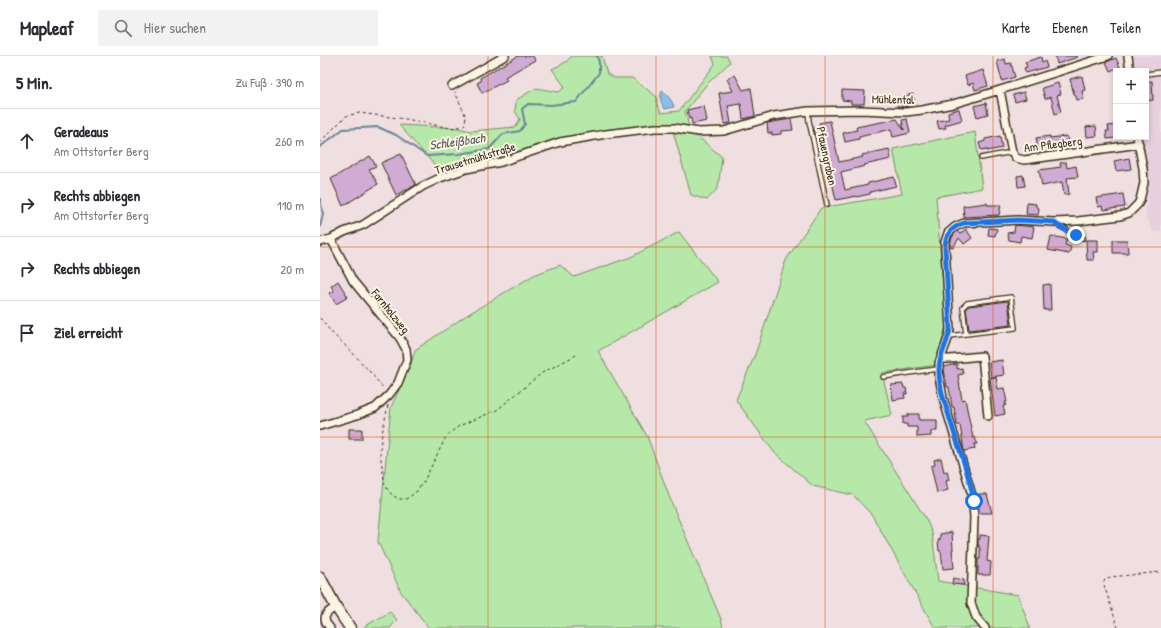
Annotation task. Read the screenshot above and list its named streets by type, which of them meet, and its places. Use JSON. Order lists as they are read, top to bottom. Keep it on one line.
{"streets":{"street":["Mühlental","Am Pflegberg","Trausetmühlstraße","Farnholzweg"],"lane":["Pfauengraben"]},"crossings":[["Mühlental","Am Pflegberg"],["Mühlental","Pfauengraben"],["Mühlental","Trausetmühlstraße"],["Trausetmühlstraße","Farnholzweg"]],"water":["Schleißbach"],"page":{"header":"Mapleaf","search":"Hier suchen","nav":["Karte","Ebenen","Teilen"],"heading":["5 Min.","Zu Fuß · 390 m"],"map_buttons":["+","−"],"list":[["Geradeaus","Am Ottstorfer Berg","260 m"],["Rechts abbiegen","Am Ottstorfer Berg","110 m"],["Rechts abbiegen","20 m"],"Ziel erreicht"]}}
